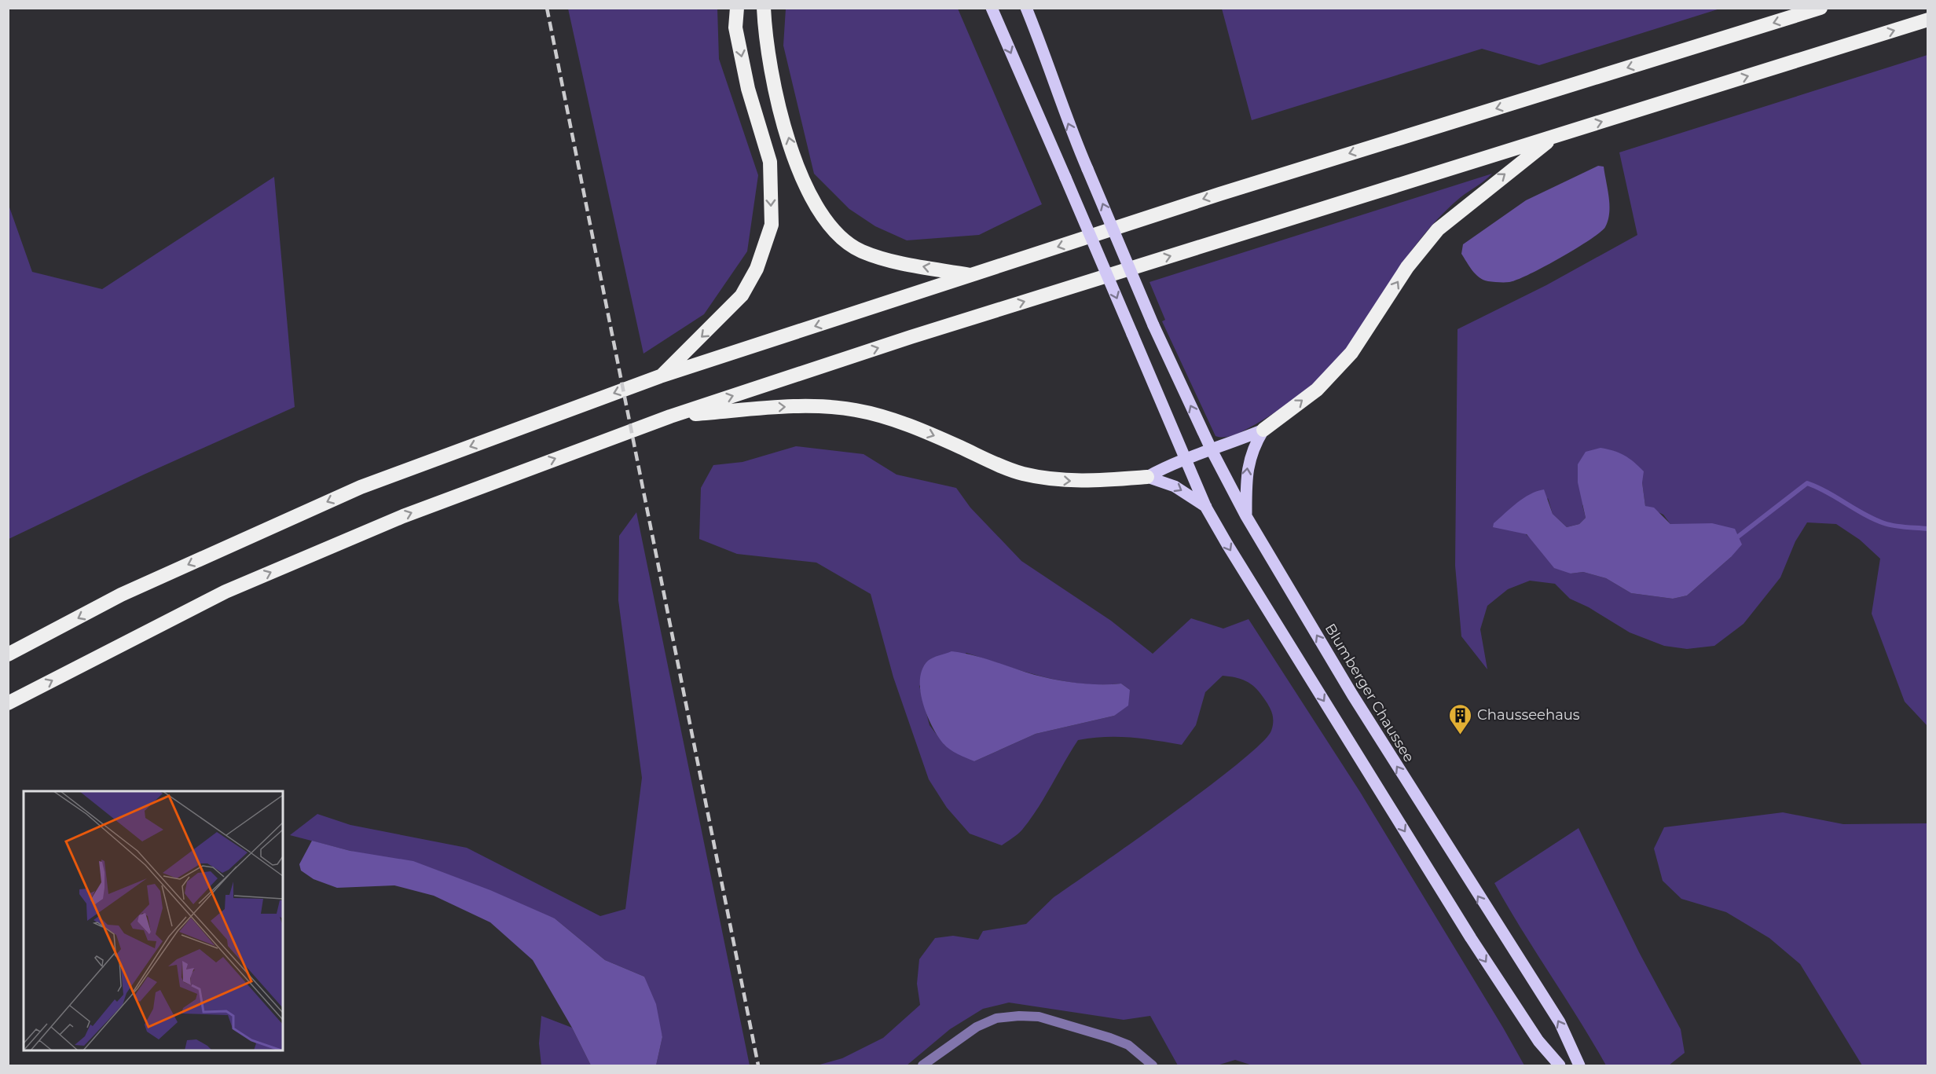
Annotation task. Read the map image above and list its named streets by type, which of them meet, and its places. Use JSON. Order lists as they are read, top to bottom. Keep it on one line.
{"streets":{"main road":["Blumberger Chaussee"]},"places":{"building":["Chausseehaus"]}}
